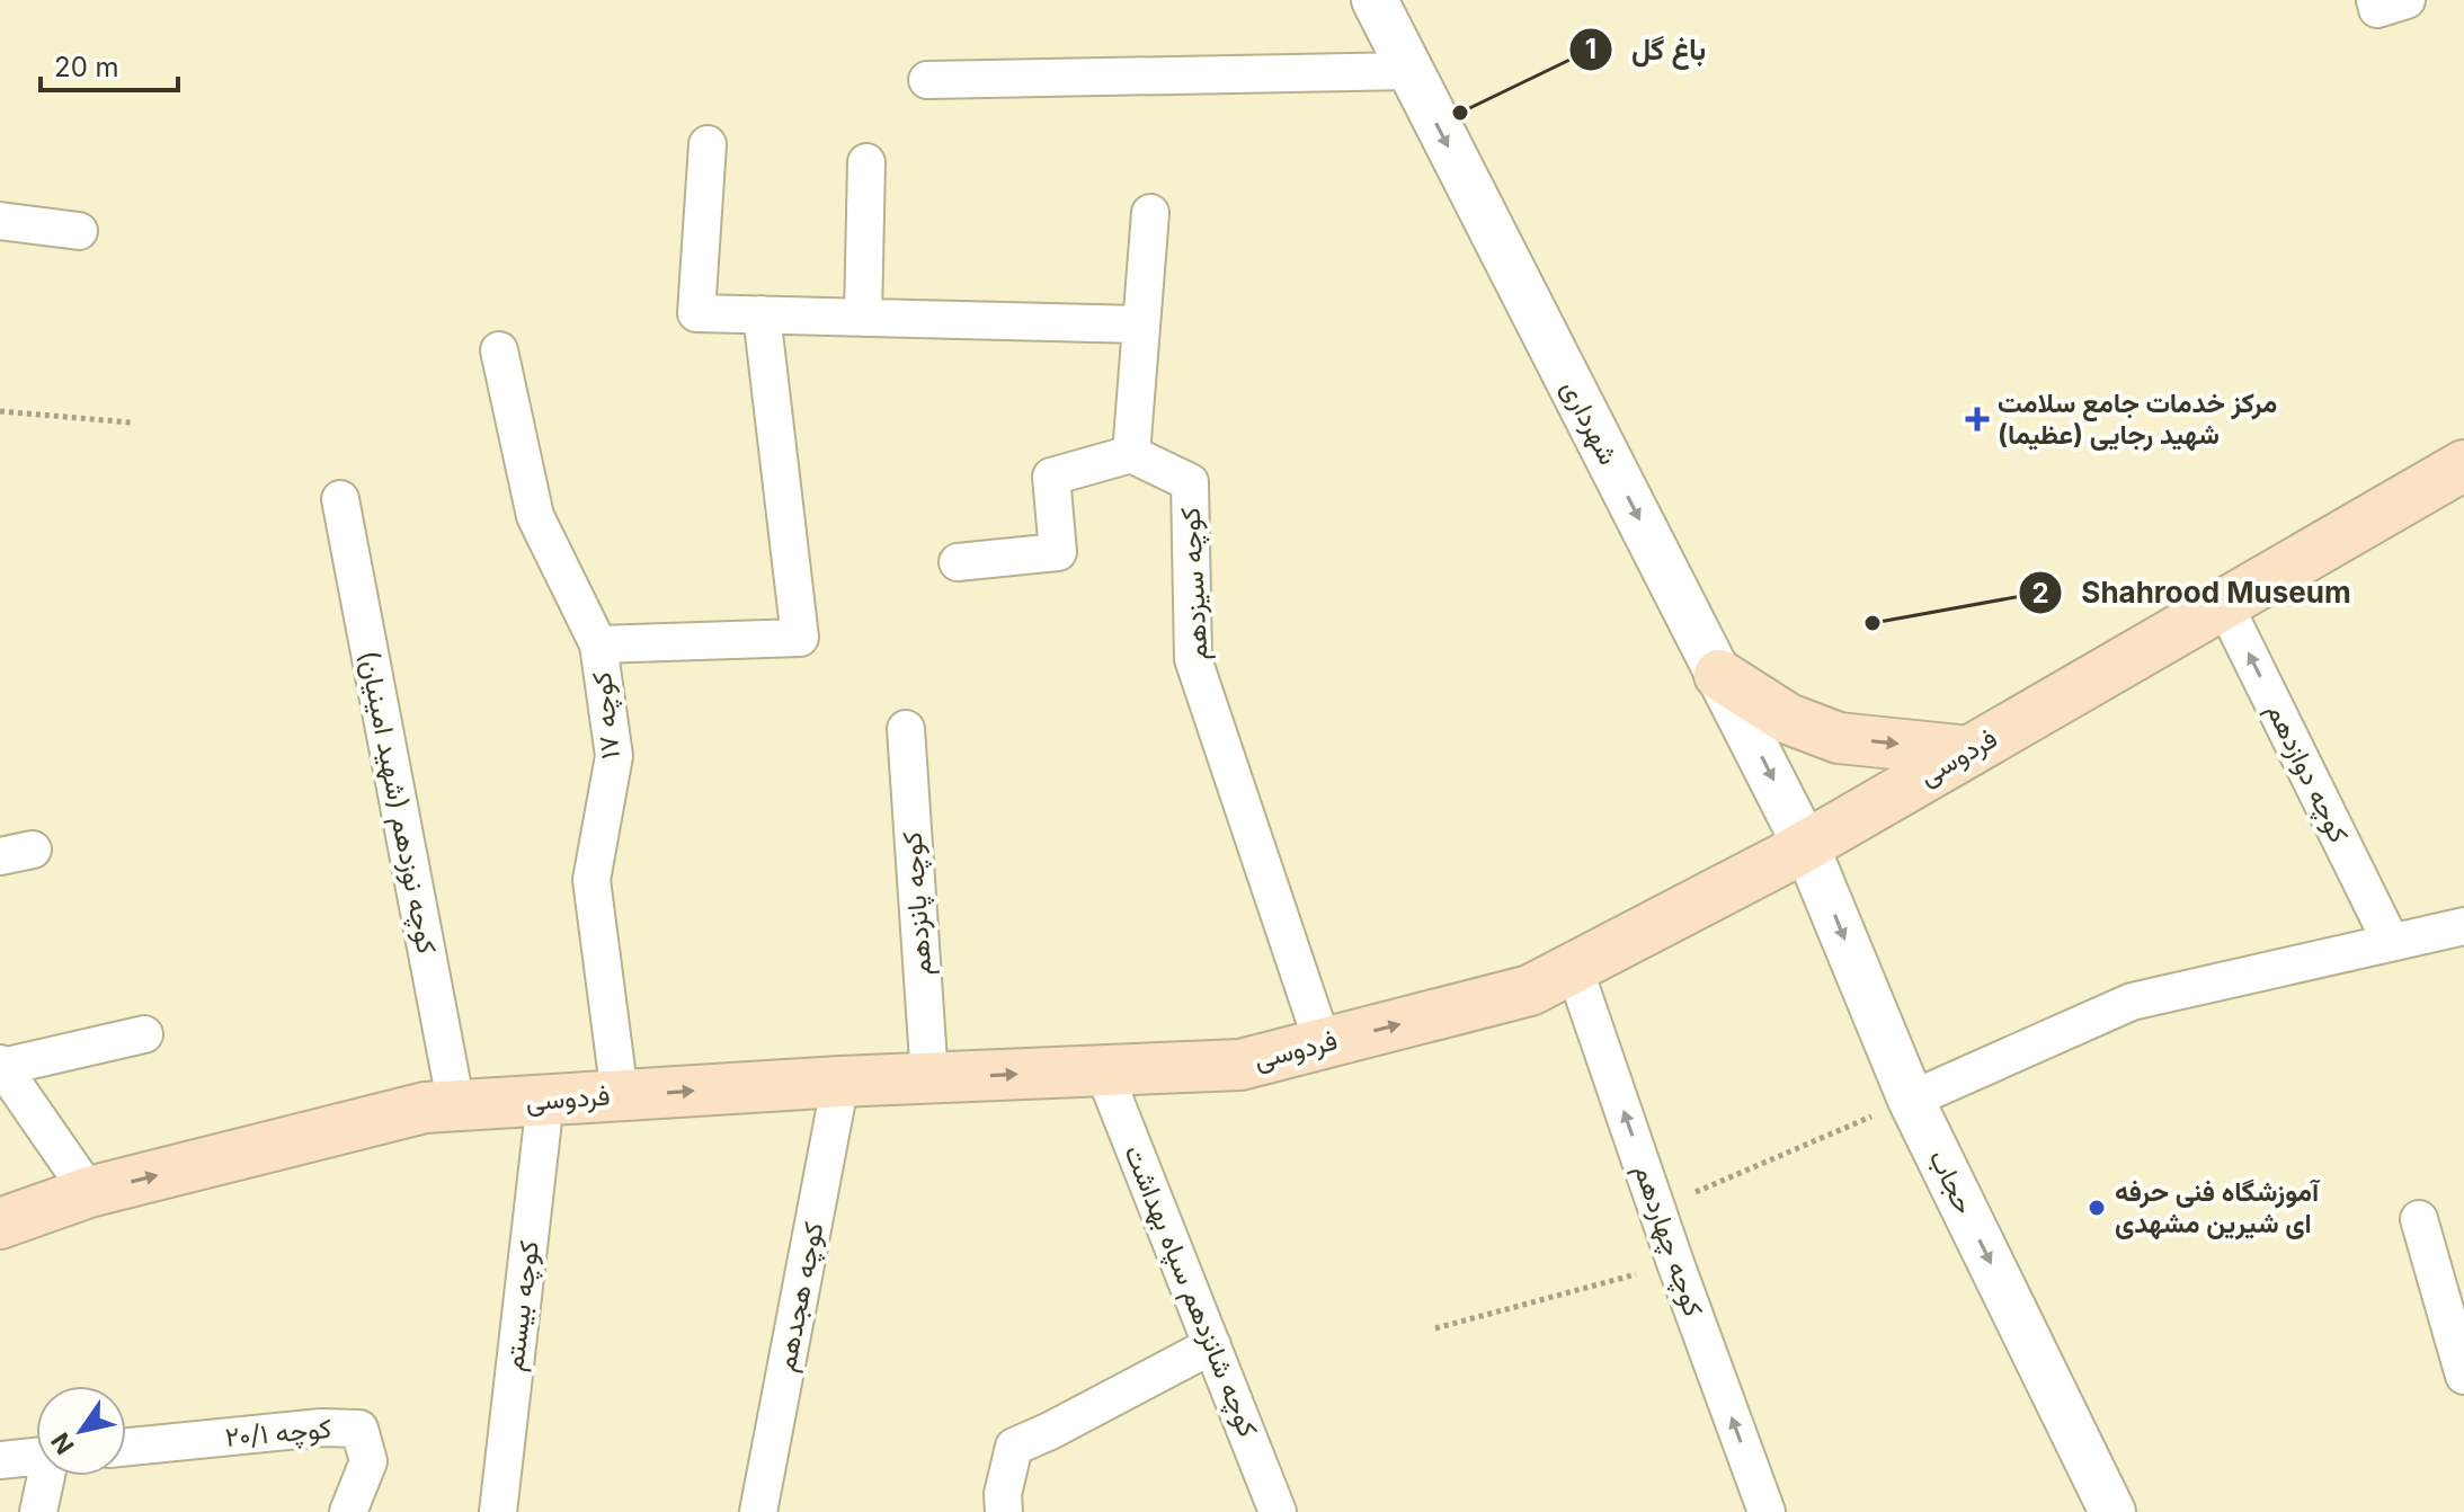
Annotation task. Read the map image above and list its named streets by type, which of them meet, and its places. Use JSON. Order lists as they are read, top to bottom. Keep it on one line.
{"streets":{"main road":["فردوسی"],"street":["شهرداری","کوچه سیزدهم","۱۷ کوچه","کوچه دوازدهم","کوچه نوزدهم (شهید امینیان)","کوچه پانزدهم","حجاب","کوچه چهاردهم","کوچه شانزدهم سپاه بهداشت","کوچه هجدهم","کوچه بیستم","کوچه ۲۰/۱"]},"crossings":[["شهرداری","فردوسی"],["شهرداری","حجاب"],["کوچه سیزدهم","فردوسی"],["۱۷ کوچه","فردوسی"],["فردوسی","کوچه دوازدهم"],["فردوسی","کوچه نوزدهم (شهید امینیان)"],["فردوسی","کوچه پانزدهم"],["فردوسی","حجاب"],["فردوسی","کوچه چهاردهم"],["فردوسی","کوچه شانزدهم سپاه بهداشت"],["فردوسی","کوچه هجدهم"],["فردوسی","کوچه بیستم"]],"one_way":["شهرداری","فردوسی","کوچه دوازدهم","حجاب","کوچه چهاردهم"],"places":{"other":["باغ گل","Shahrood Museum","آموزشگاه فنی حرفه ای شیرین مشهدی"],"health":["مرکز خدمات جامع سلامت شهید رجایی (عظیما)"]},"scale_bar":"20 m","north":"bottom left"}
